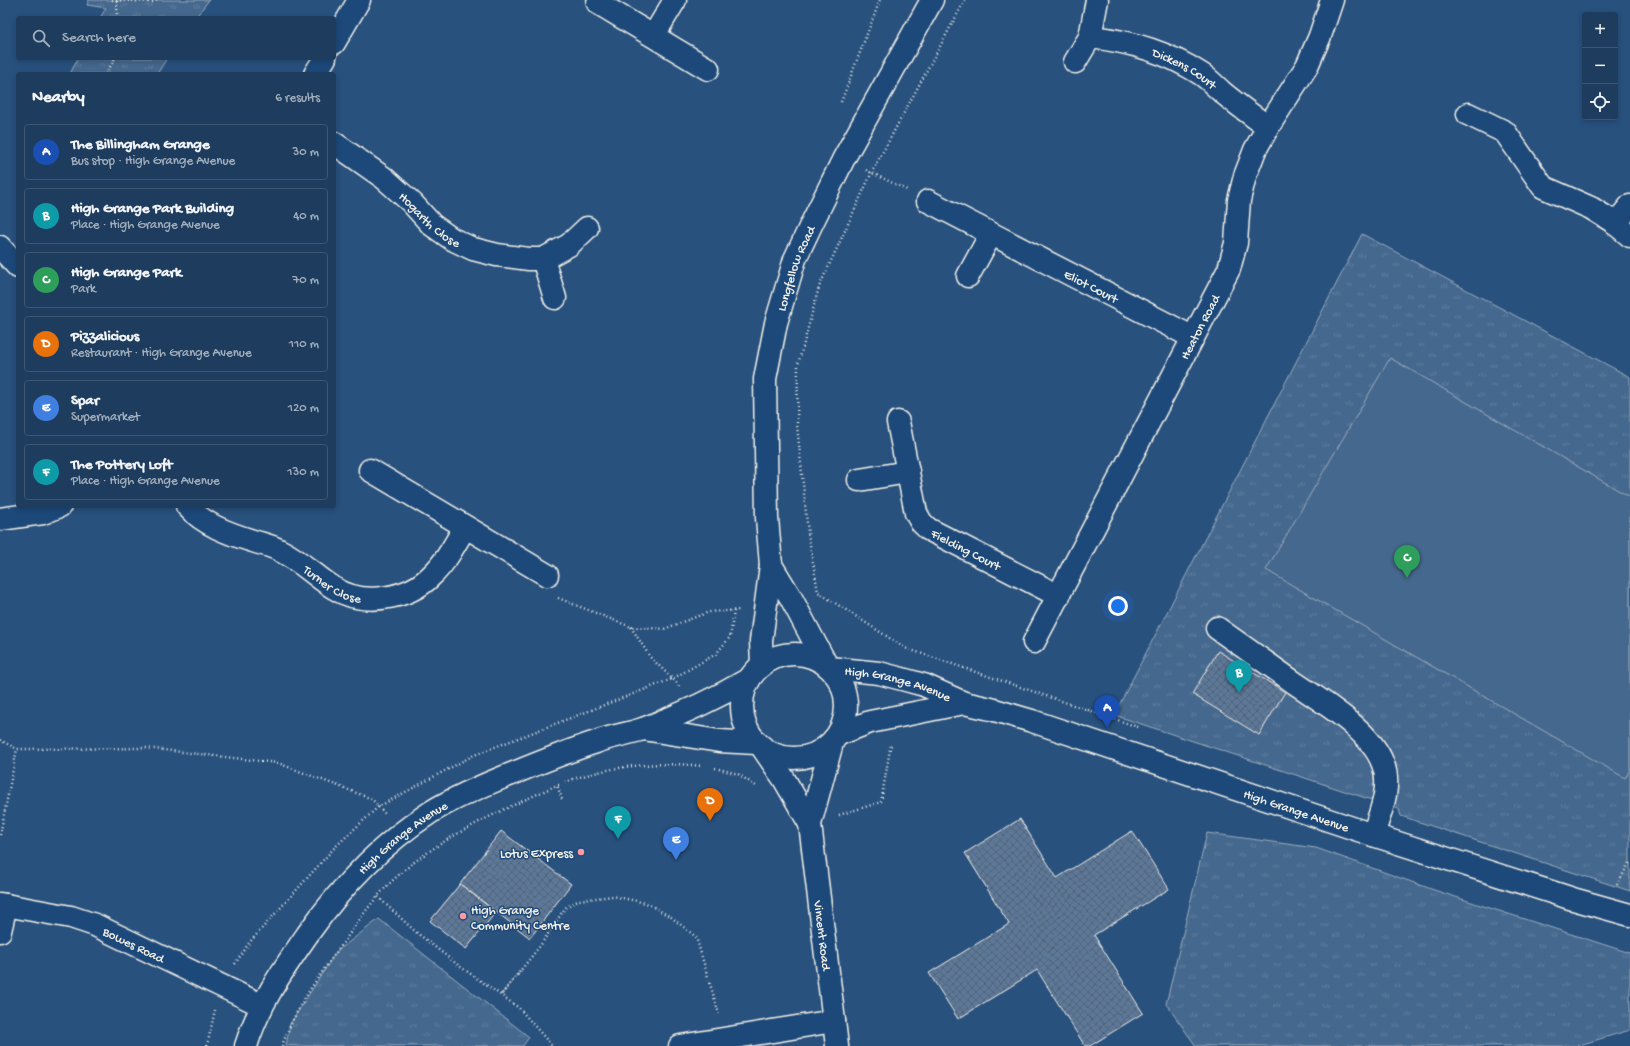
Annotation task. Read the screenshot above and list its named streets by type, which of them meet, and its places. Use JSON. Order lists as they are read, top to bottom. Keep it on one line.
{"streets":{"street":["Dickens Court","Hogarth Close","Longfellow Road","Eliot Court","Heaton Road","Fielding Court","Turner Close","High Grange Avenue","Vincent Road","Bowes Road"]},"crossings":[["Dickens Court","Heaton Road"],["Longfellow Road","High Grange Avenue"],["Eliot Court","Heaton Road"],["Heaton Road","Fielding Court"],["High Grange Avenue","Vincent Road"],["High Grange Avenue","Bowes Road"]],"places":["Lotus Express","High Grange Community Centre"],"page":{"map_buttons":["+","−"],"search":"Search here","heading":["Nearby","6 results"],"list":[{"mark":"A","name":"The Billingham Grange","note":"Bus stop · High Grange Avenue","value":"30 m"},{"mark":"B","name":"High Grange Park Building","note":"Place · High Grange Avenue","value":"40 m"},{"mark":"C","name":"High Grange Park","note":"Park","value":"70 m"},{"mark":"D","name":"Pizzalicious","note":"Restaurant · High Grange Avenue","value":"110 m"},{"mark":"E","name":"Spar","note":"Supermarket","value":"120 m"},{"mark":"F","name":"The Pottery Loft","note":"Place · High Grange Avenue","value":"130 m"}],"pins":["C","B","A","D","F","E"]}}
